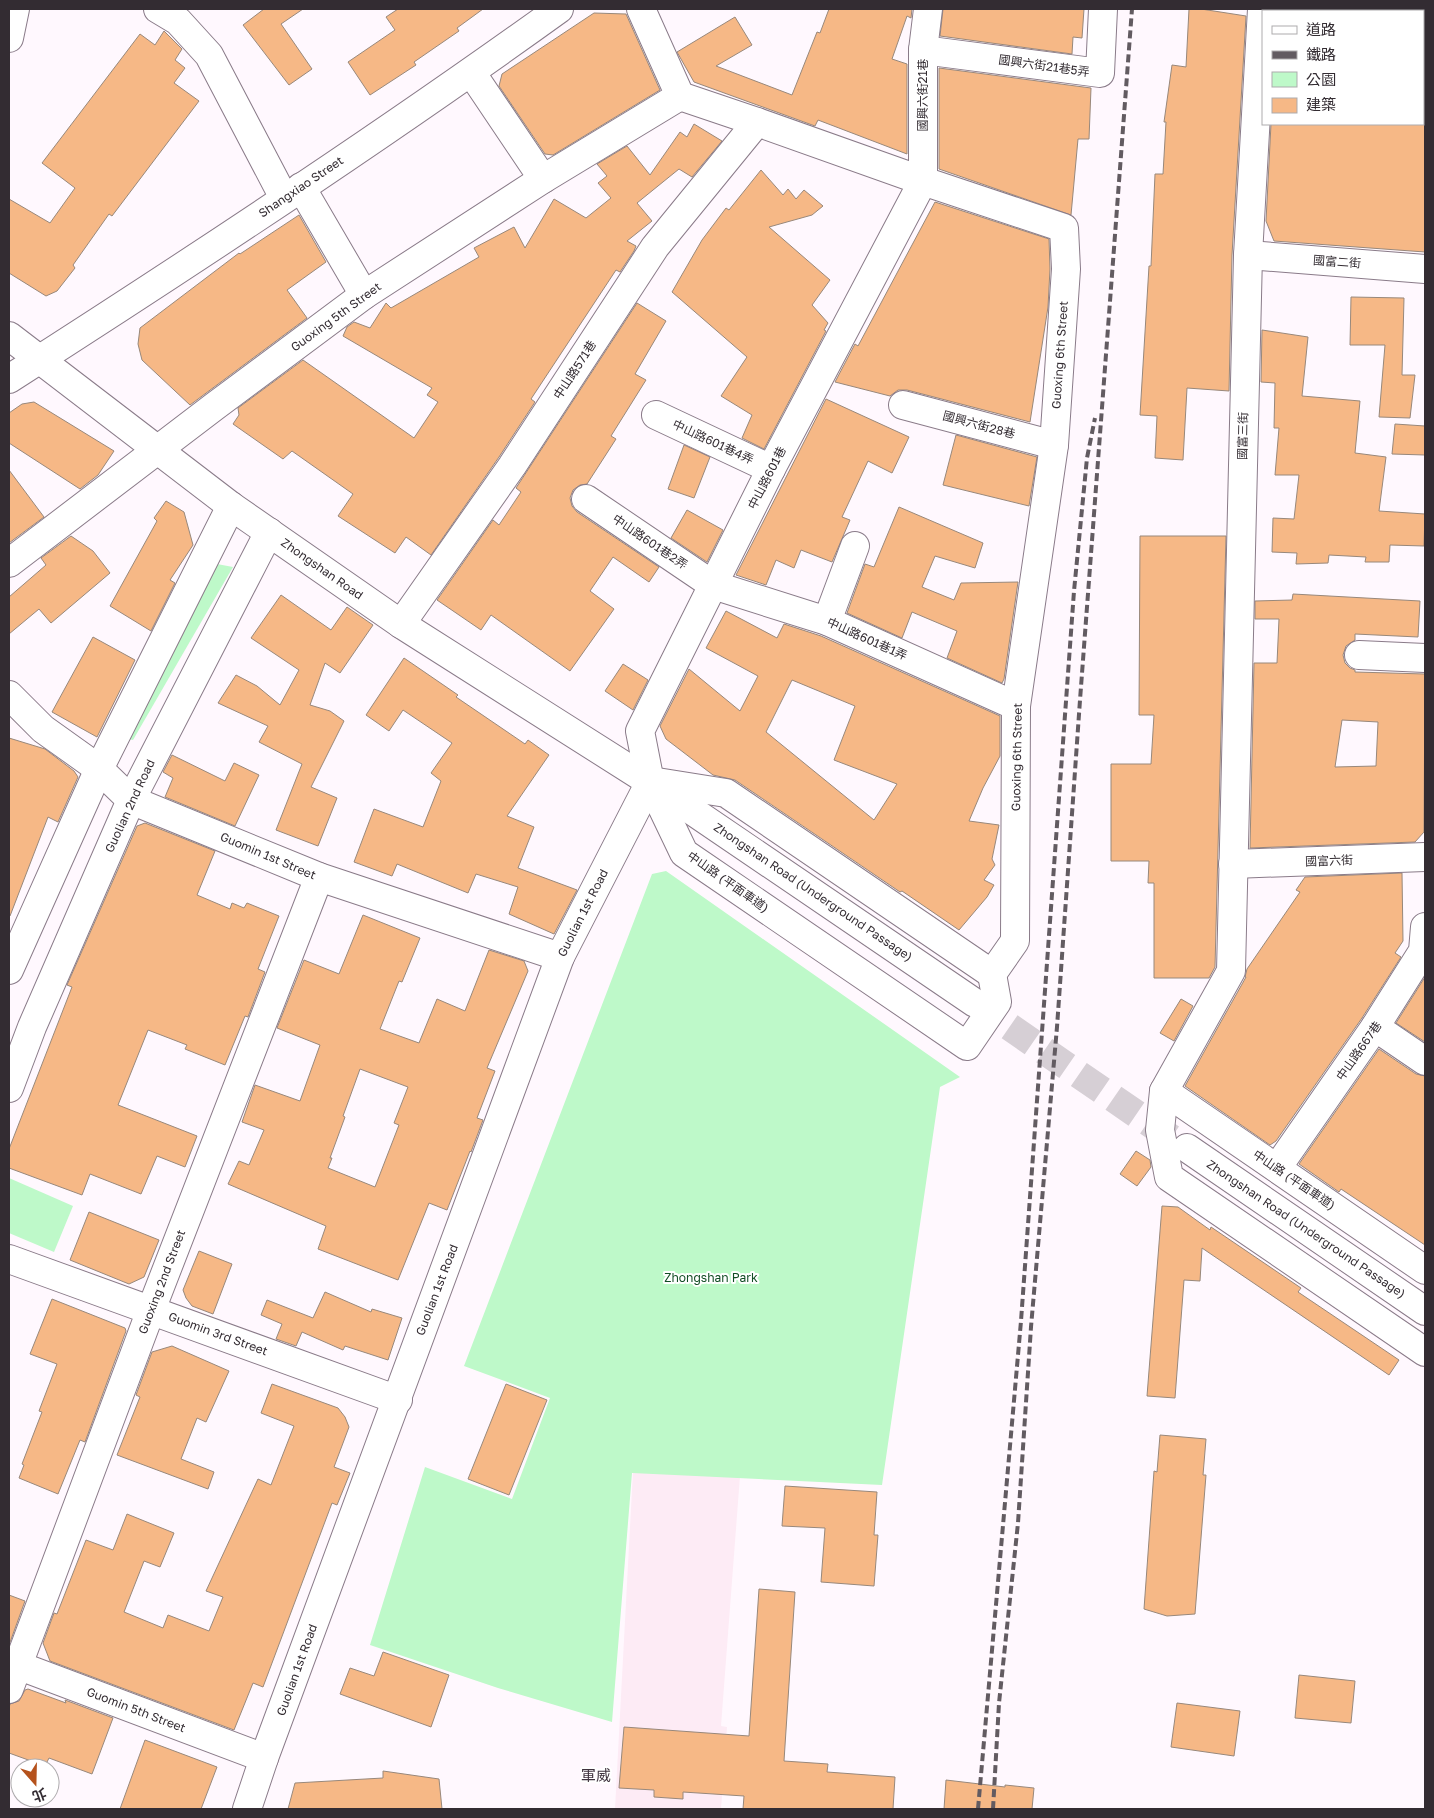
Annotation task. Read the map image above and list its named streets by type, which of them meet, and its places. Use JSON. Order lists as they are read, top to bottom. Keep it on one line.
{"streets":{"street":["國興六街21巷5弄","國興六街21巷","Shangxiao Street","國富二街","Guoxing 5th Street","Guoxing 6th Street","中山路571巷","國興六街28巷","國富三街","中山路601巷4弄","中山路601巷","中山路601巷2弄","Zhongshan Road","中山路601巷1弄","Guolian 2nd Road","Guomin 1st Street","國富六街","中山路 (平面車道)","Zhongshan Road (Underground Passage)","Guolian 1st Road","中山路667巷","Guoxing 2nd Street","Guomin 3rd Street","Guomin 5th Street"]},"crossings":[["國興六街21巷5弄","國興六街21巷"],["國興六街21巷","Guoxing 6th Street"],["國興六街21巷","中山路601巷"],["Shangxiao Street","Zhongshan Road"],["國富二街","國富三街"],["Guoxing 5th Street","Guoxing 6th Street"],["Guoxing 5th Street","Zhongshan Road"],["Guoxing 6th Street","中山路571巷"],["Guoxing 6th Street","國興六街28巷"],["Guoxing 6th Street","中山路601巷"],["Guoxing 6th Street","中山路601巷1弄"],["Guoxing 6th Street","中山路 (平面車道)"],["中山路571巷","Zhongshan Road"],["國富三街","國富六街"],["國富三街","中山路 (平面車道)"],["中山路601巷4弄","中山路601巷"],["中山路601巷","中山路601巷2弄"],["中山路601巷","Zhongshan Road"],["中山路601巷","中山路601巷1弄"],["中山路601巷","中山路 (平面車道)"],["中山路601巷","Zhongshan Road (Underground Passage)"],["中山路601巷","Guolian 1st Road"],["中山路601巷2弄","中山路601巷1弄"],["Zhongshan Road","Guolian 2nd Road"],["Zhongshan Road","中山路 (平面車道)"],["Zhongshan Road","Zhongshan Road (Underground Passage)"],["Zhongshan Road","Guolian 1st Road"],["Guolian 2nd Road","Guomin 1st Street"],["Guomin 1st Street","Guolian 1st Road"],["Guomin 1st Street","Guoxing 2nd Street"],["中山路 (平面車道)","Zhongshan Road (Underground Passage)"],["中山路 (平面車道)","Guolian 1st Road"],["中山路 (平面車道)","中山路667巷"],["Zhongshan Road (Underground Passage)","Guolian 1st Road"],["Guolian 1st Road","Guomin 3rd Street"],["Guolian 1st Road","Guomin 5th Street"],["Guoxing 2nd Street","Guomin 3rd Street"],["Guoxing 2nd Street","Guomin 5th Street"]],"districts":["軍威"],"parks":["Zhongshan Park"],"legend":["道路","鐵路","公園","建築"],"north":"bottom"}
